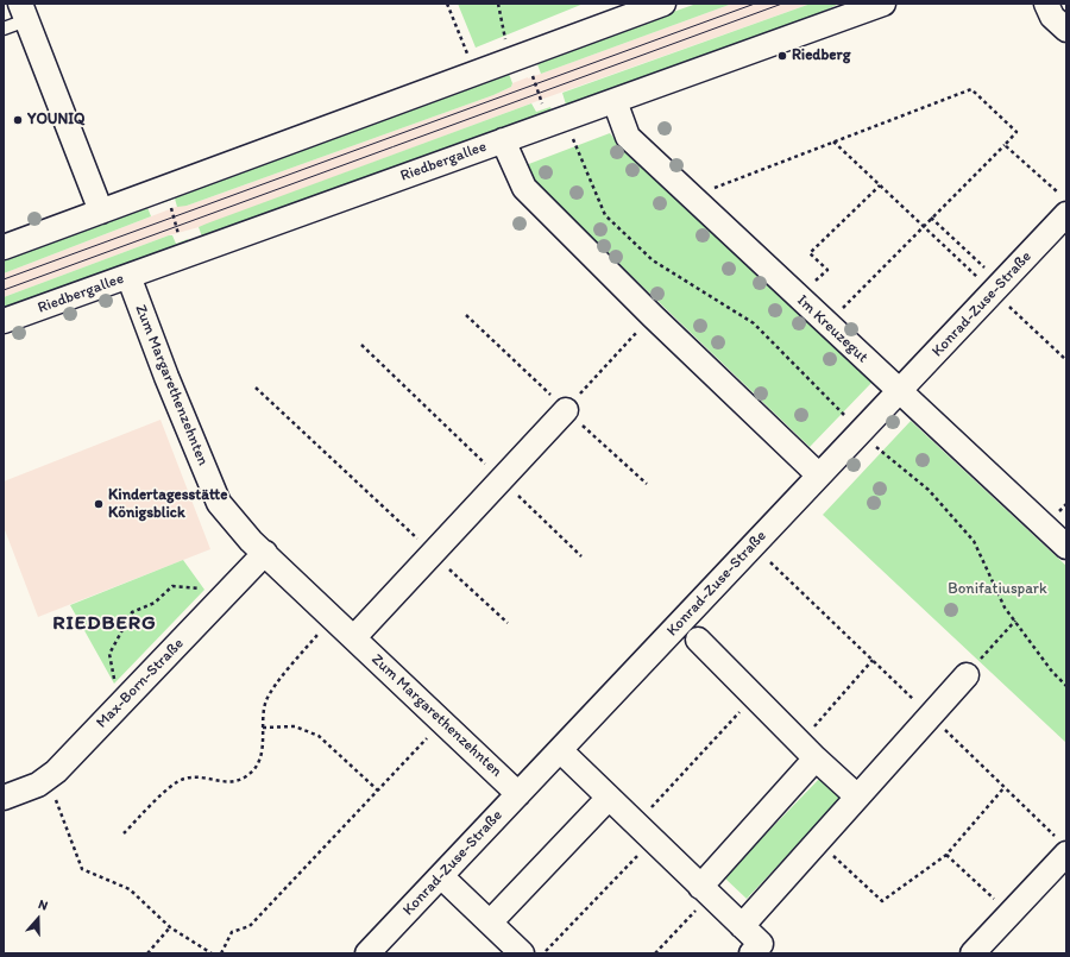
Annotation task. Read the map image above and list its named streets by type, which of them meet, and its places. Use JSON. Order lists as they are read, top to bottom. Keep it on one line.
{"streets":{"street":["Riedbergallee","Konrad-Zuse-Straße","Im Kreuzegut","Zum Margarethenzehnten","Max-Born-Straße"]},"crossings":[["Riedbergallee","Im Kreuzegut"],["Riedbergallee","Zum Margarethenzehnten"],["Konrad-Zuse-Straße","Im Kreuzegut"],["Konrad-Zuse-Straße","Zum Margarethenzehnten"],["Zum Margarethenzehnten","Max-Born-Straße"]],"districts":["RIEDBERG"],"parks":["Bonifatiuspark"],"places":["Riedberg","YOUNIQ","Kindertagesstätte Königsblick"],"north":"top"}
